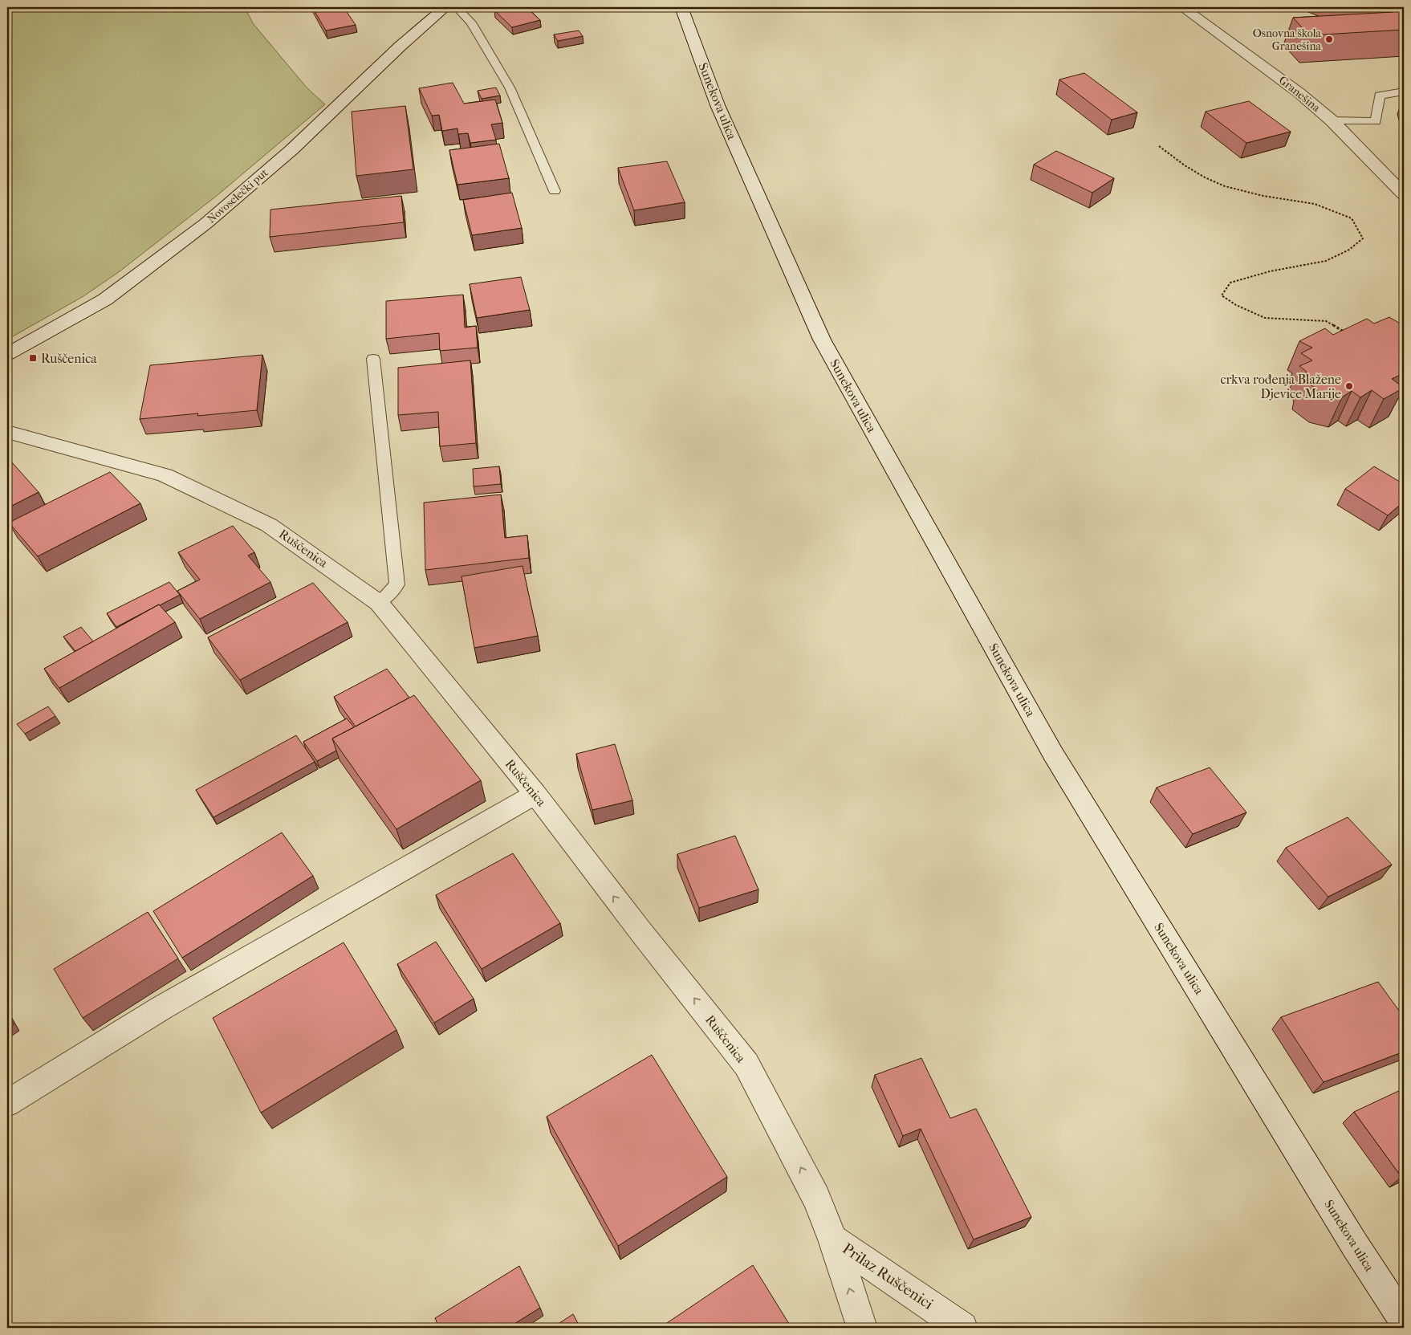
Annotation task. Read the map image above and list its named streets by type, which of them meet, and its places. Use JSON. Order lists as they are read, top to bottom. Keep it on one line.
{"streets":{"street":["Granešina","Sunekova ulica","Novoselečki put","Ruščenica","Prilaz Ruščenici"]},"crossings":[["Ruščenica","Prilaz Ruščenici"]],"one_way":["Ruščenica"],"places":{"other":["Osnovna škola Granešina","crkva rođenja Blažene Djevice Marije"],"transit":["Ruščenica"]}}
